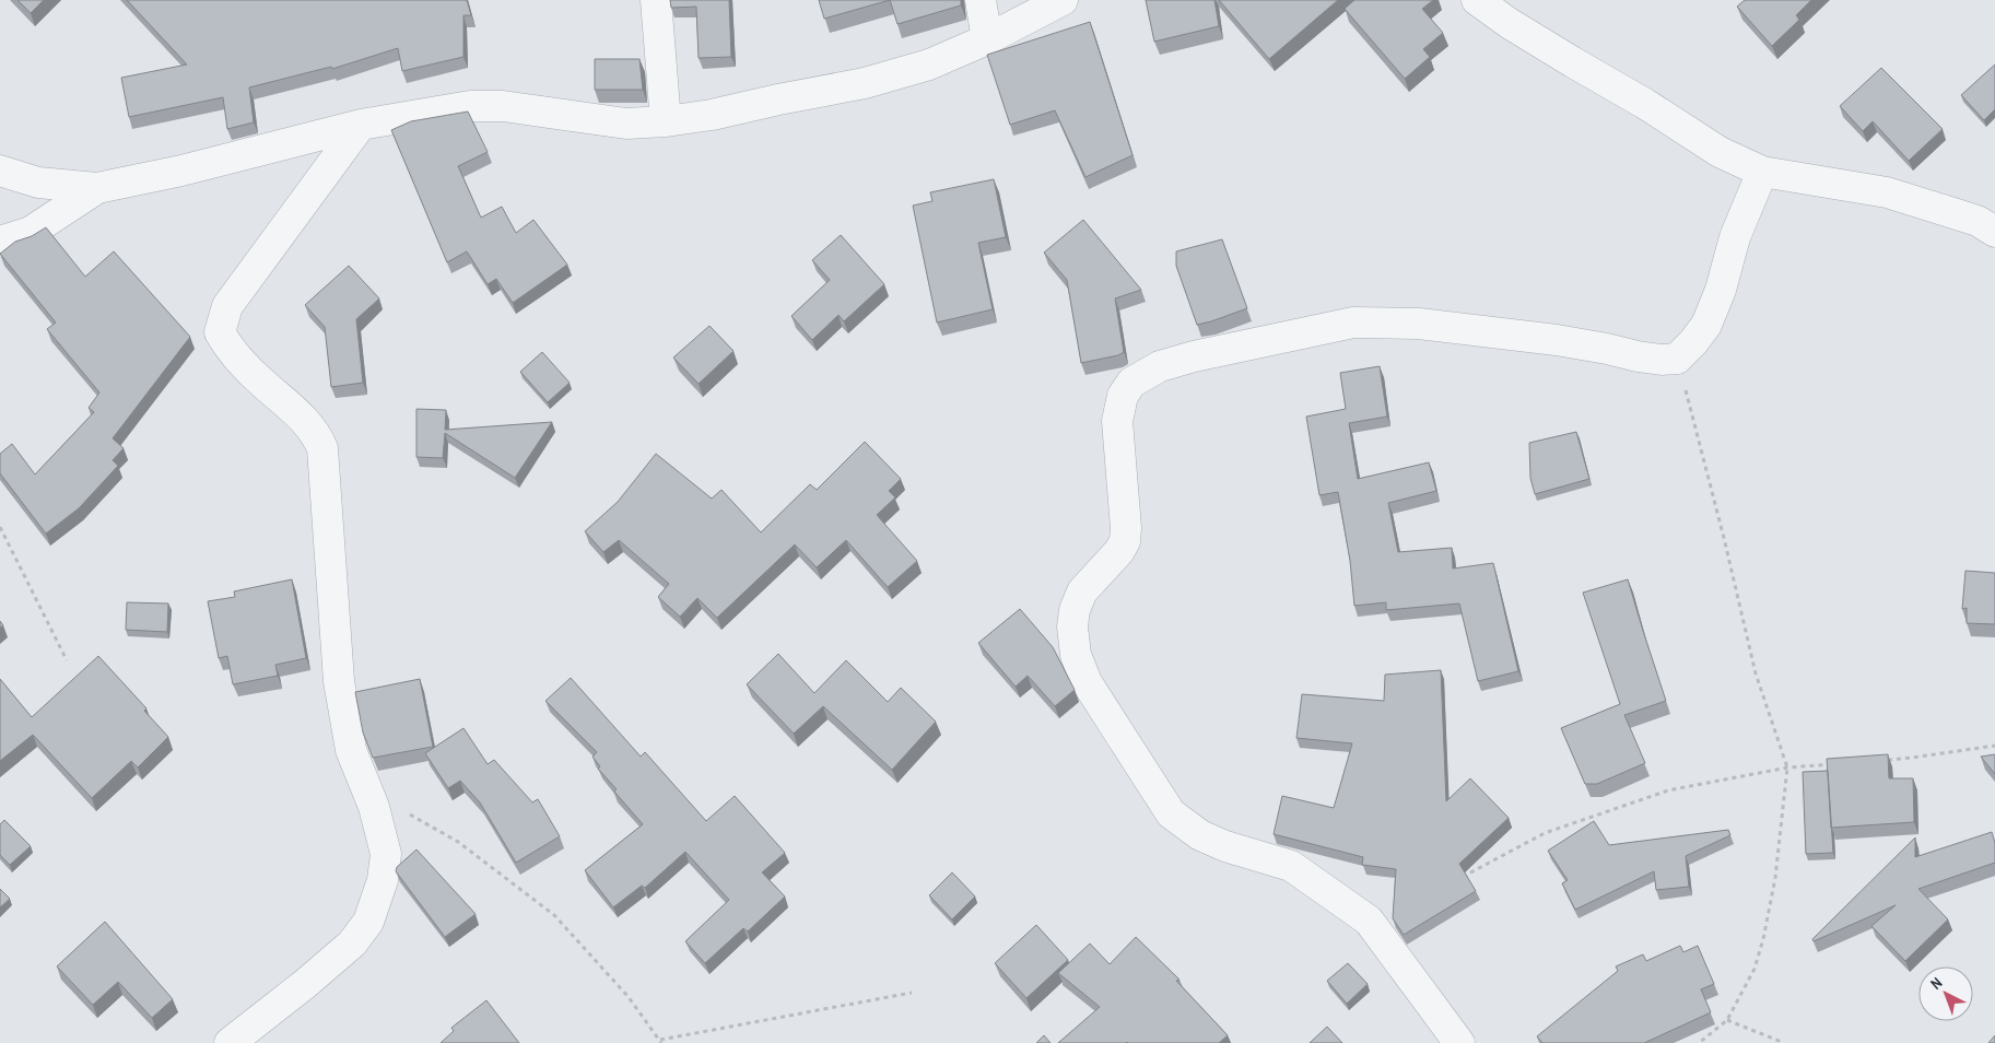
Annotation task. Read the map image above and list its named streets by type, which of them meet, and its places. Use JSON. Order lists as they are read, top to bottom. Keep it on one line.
{"north":"top left"}
